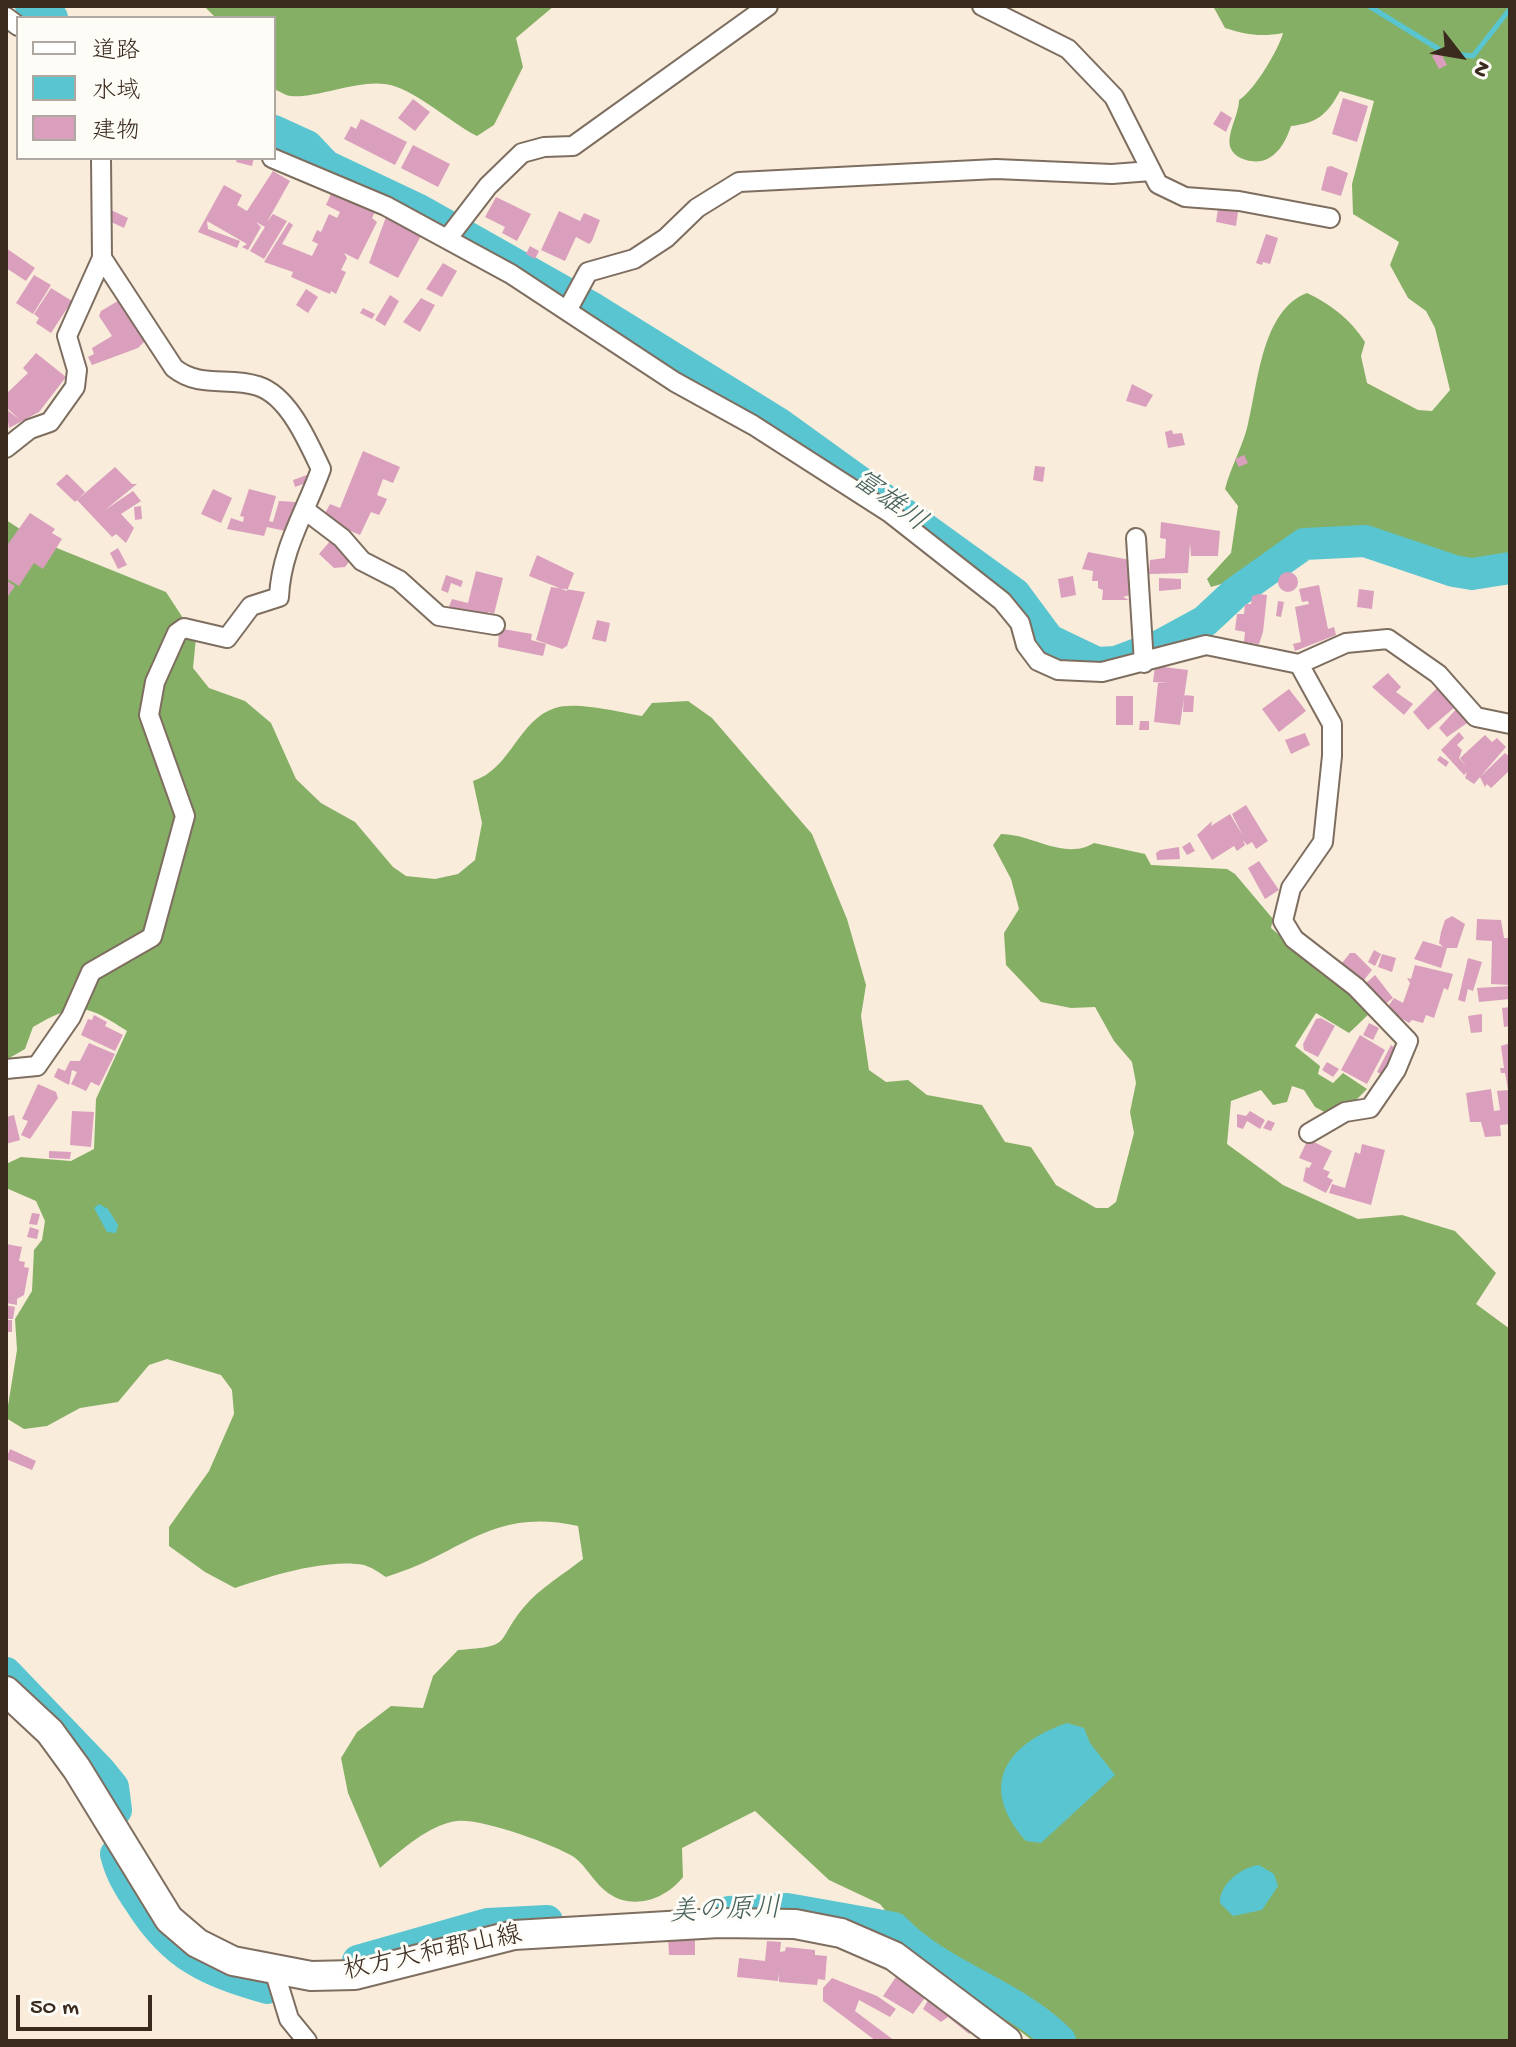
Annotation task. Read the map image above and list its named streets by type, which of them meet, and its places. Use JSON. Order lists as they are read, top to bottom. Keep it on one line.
{"streets":{"main road":["枚方大和郡山線"]},"water":["富雄川","美の原川"],"legend":["道路","水域","建物"],"scale_bar":"50 m","north":"bottom right"}
